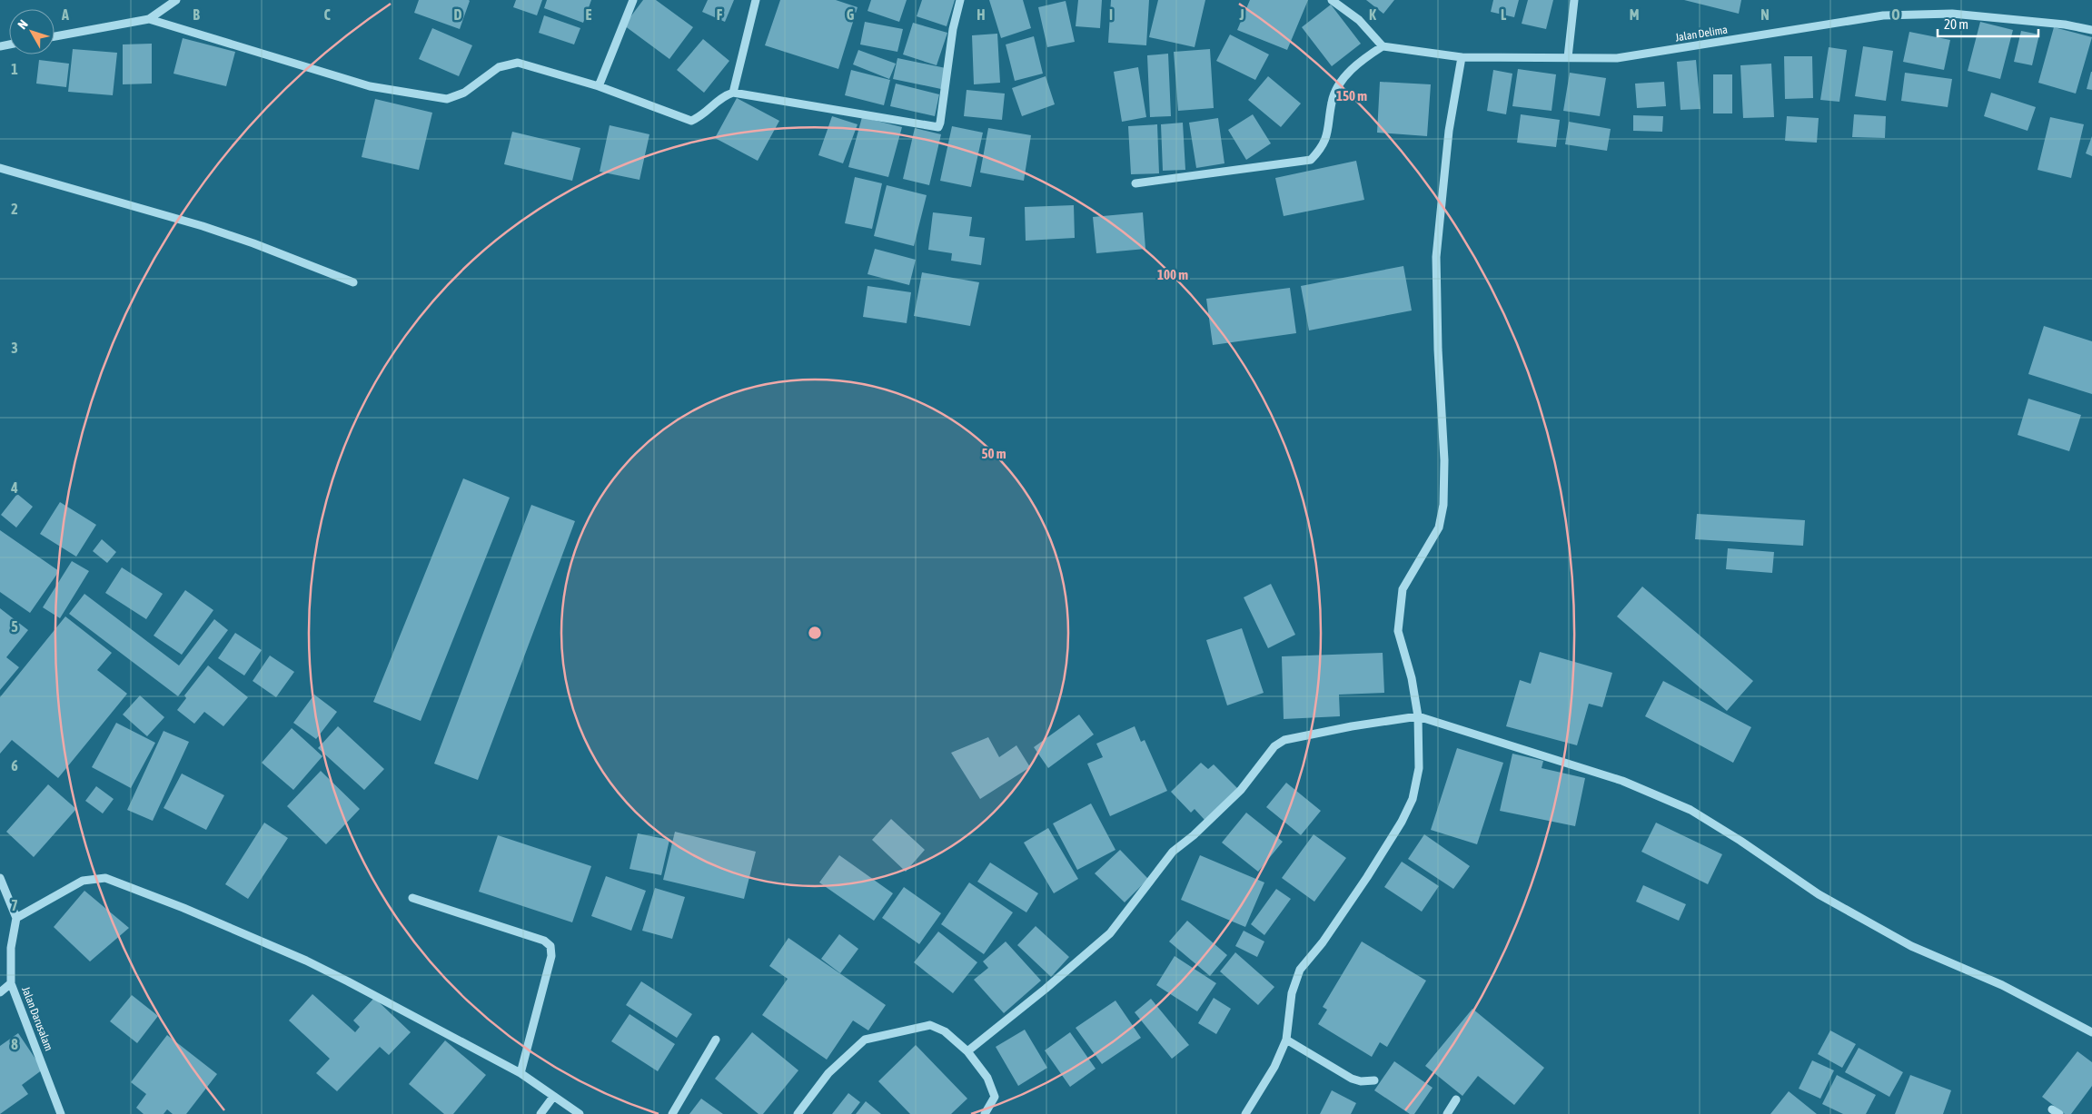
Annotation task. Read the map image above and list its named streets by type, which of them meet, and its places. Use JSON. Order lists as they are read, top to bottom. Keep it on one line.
{"streets":{"street":["Jalan Delima","Jalan Darusalam"]},"scale_bar":"20 m","north":"top left","grid":{"columns":["A","B","C","D","E","F","G","H","I","J","K","L","M","N","O"],"rows":["1","2","3","4","5","6","7","8"]},"rings":["150 m","100 m","50 m"]}
